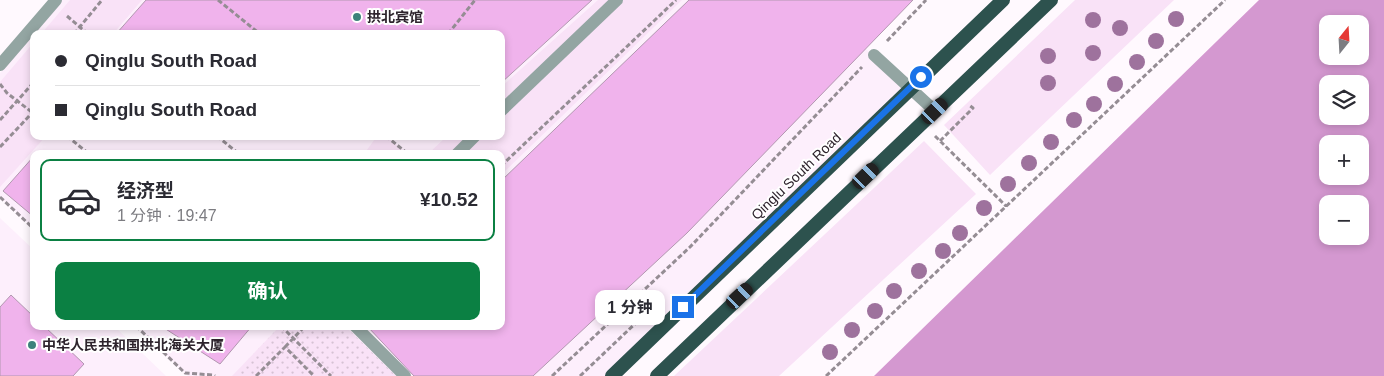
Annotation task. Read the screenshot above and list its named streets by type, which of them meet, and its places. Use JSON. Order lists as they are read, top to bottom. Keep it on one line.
{"streets":{"highway":["Qinglu South Road"]},"places":["拱北宾馆","中华人民共和国拱北海关大厦"],"north":"top","page":{"map_buttons":["+","−"],"banner":["Qinglu South Road","Qinglu South Road"],"list":[{"name":"经济型","note":"1 分钟 · 19:47","value":"¥10.52"}],"buttons":"确认","bubble":"1 分钟"}}
